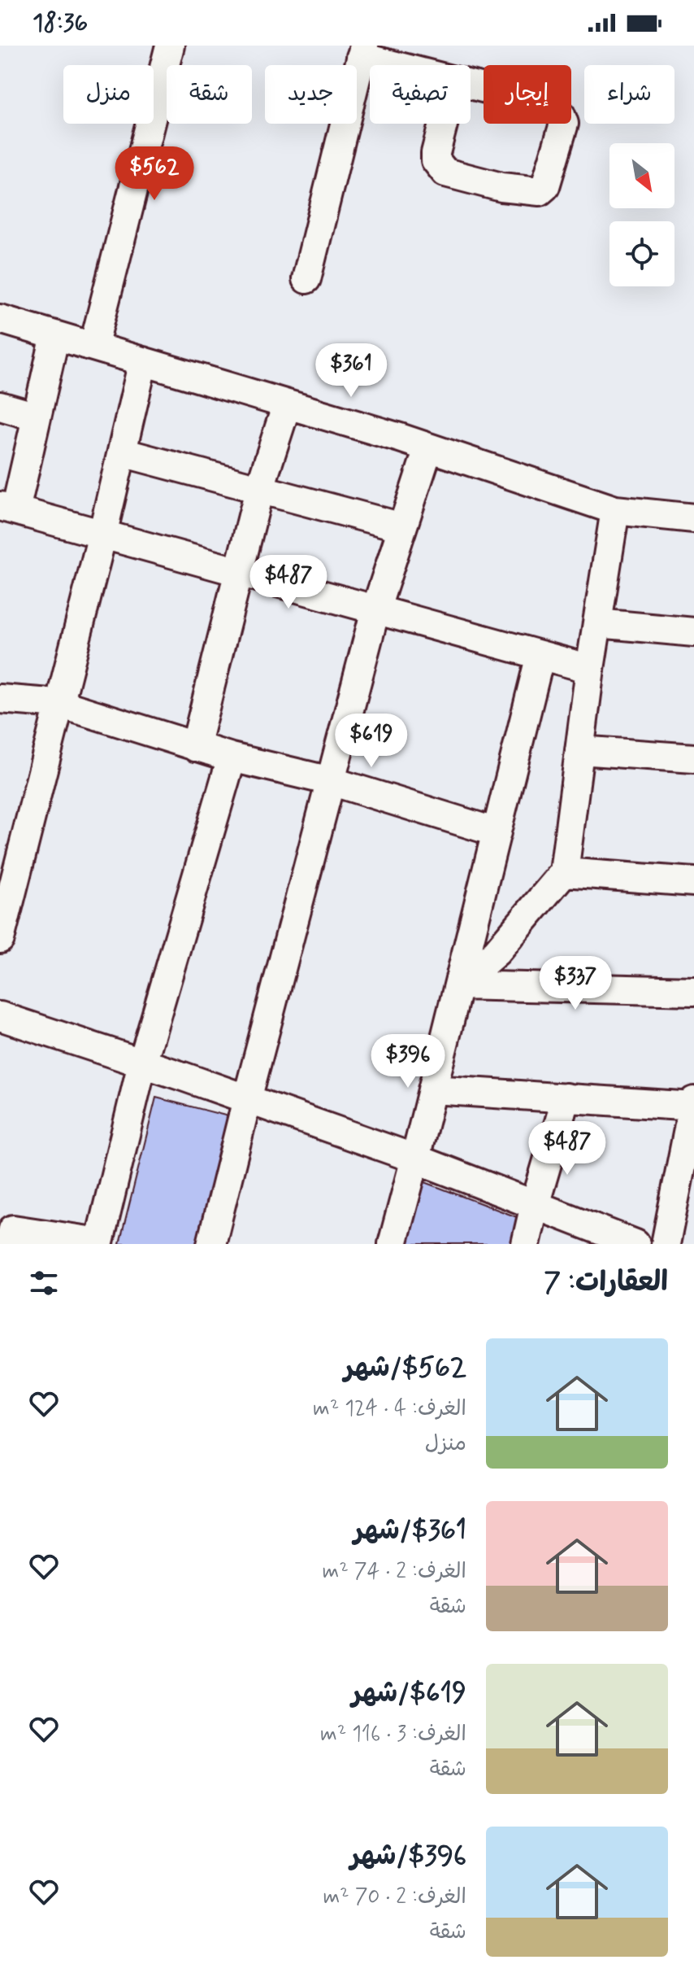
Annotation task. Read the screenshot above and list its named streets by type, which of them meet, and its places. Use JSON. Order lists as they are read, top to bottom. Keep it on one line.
{"north":"bottom right","page":{"status":"18:36","chip":["شراء","إيجار","تصفية","جديد","شقة","منزل"],"price":["$562","$361","$487","$619","$337","$396","$487"],"heading":"العقارات: 7","list":[{"name":"$562/شهر","note":"الغرف: 4 · 124 m² · منزل"},{"name":"$361/شهر","note":"الغرف: 2 · 74 m² · شقة"},{"name":"$619/شهر","note":"الغرف: 3 · 116 m² · شقة"},{"name":"$396/شهر","note":"الغرف: 2 · 70 m² · شقة"}]}}
